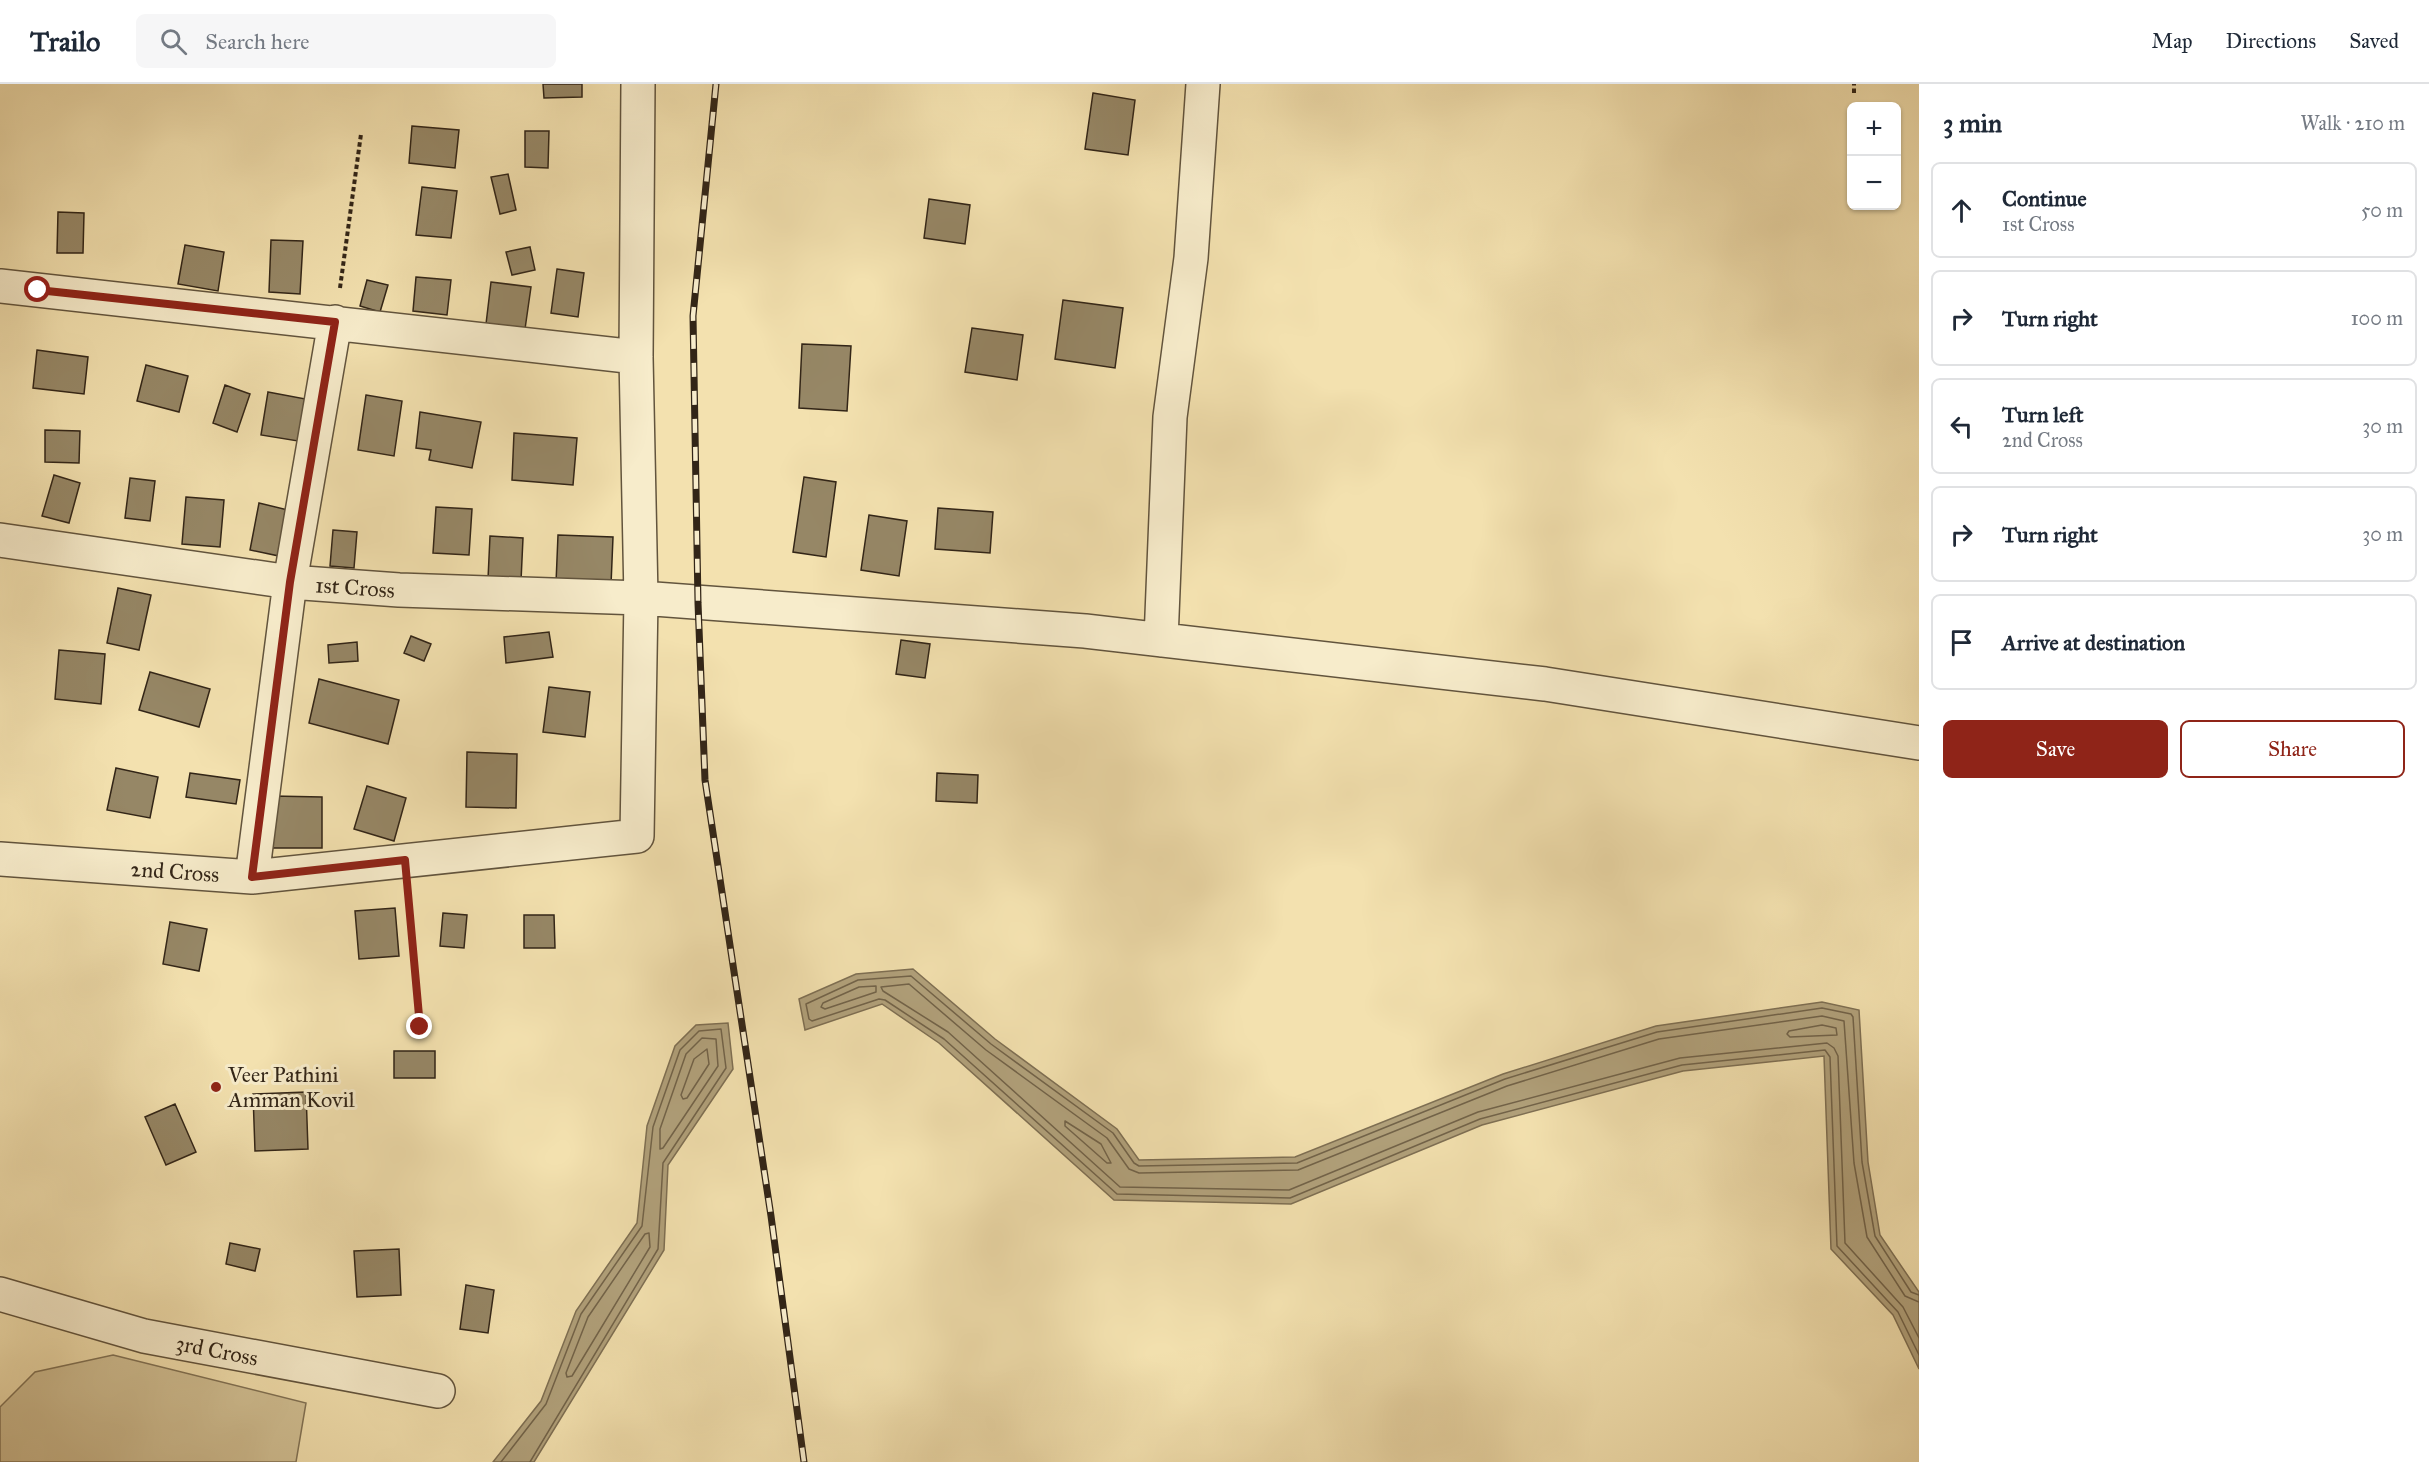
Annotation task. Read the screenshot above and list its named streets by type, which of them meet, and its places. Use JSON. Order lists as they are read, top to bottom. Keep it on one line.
{"streets":{"street":["1st Cross","2nd Cross","3rd Cross"]},"crossings":[["1st Cross","2nd Cross"]],"places":["Veer Pathini Amman Kovil"],"page":{"header":"Trailo","search":"Search here","nav":["Map","Directions","Saved"],"heading":["3 min","Walk · 210 m"],"map_buttons":["+","−"],"list":[["Continue","1st Cross","50 m"],["Turn right","100 m"],["Turn left","2nd Cross","30 m"],["Turn right","30 m"],"Arrive at destination"],"buttons":["Save","Share"]}}
